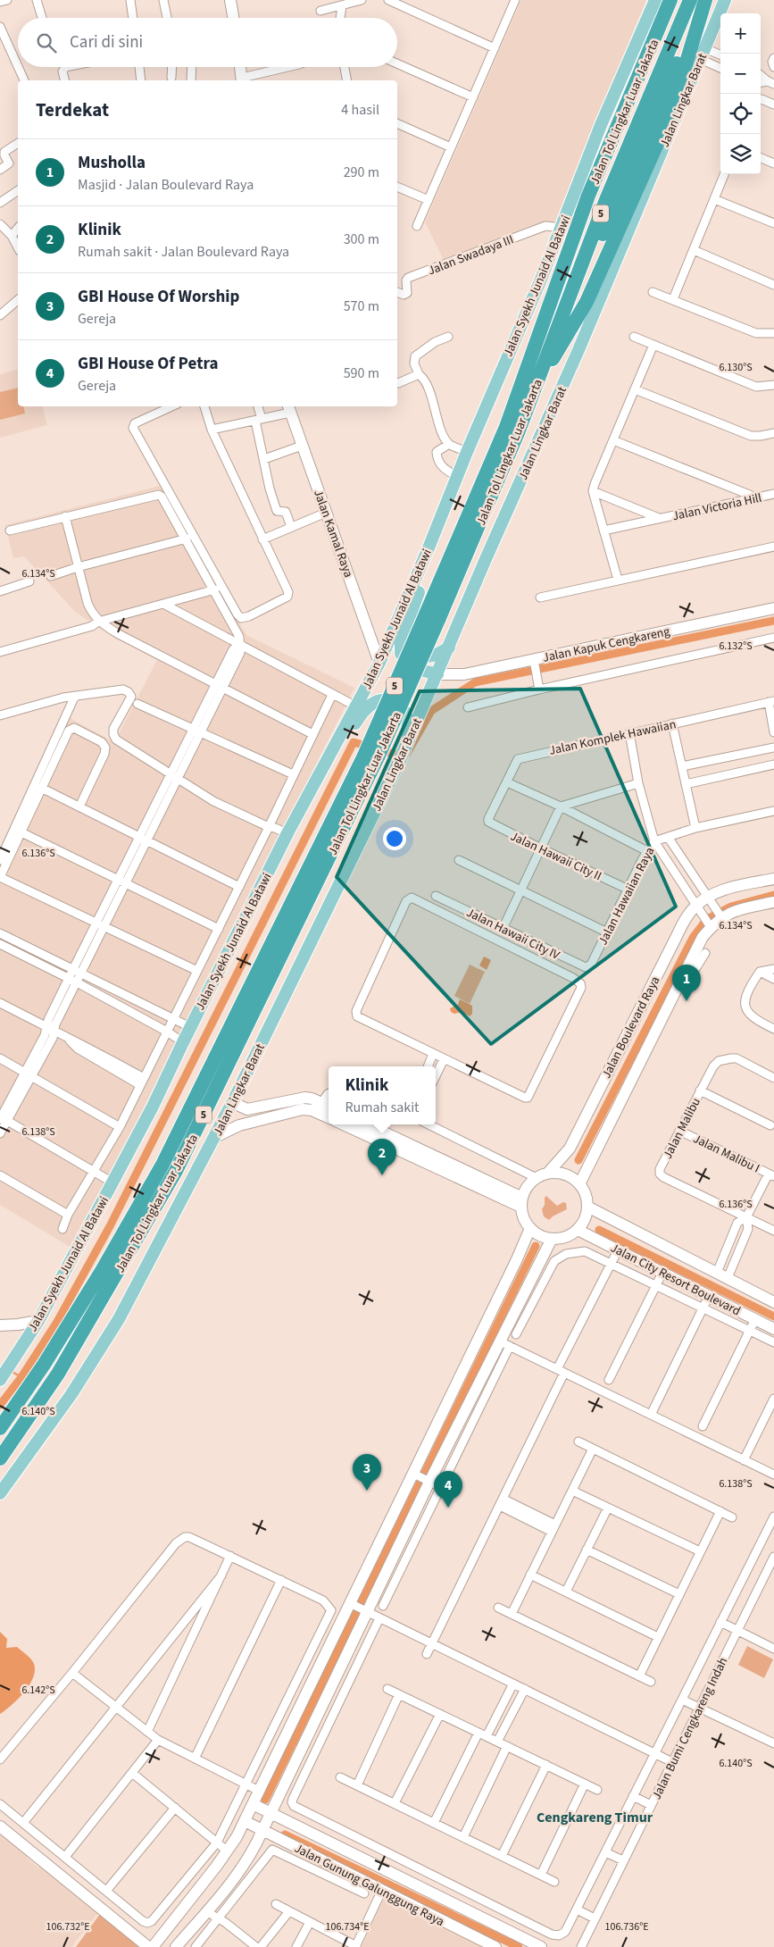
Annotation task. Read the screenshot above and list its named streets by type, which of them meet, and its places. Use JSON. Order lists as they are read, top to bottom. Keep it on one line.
{"streets":{"highway":["Jalan Tol Lingkar Luar Jakarta","5"],"main road":["Jalan Lingkar Barat","Jalan Syekh Junaid Al Batawi"],"street":["Jalan Swadaya III","Jalan Victoria Hill","Jalan Kamal Raya","Jalan Kapuk Cengkareng","Jalan Komplek Hawaiian","Jalan Hawaii City II","Jalan Hawaiian Raya","Jalan Hawaii City IV","Jalan Boulevard Raya","Jalan Malibu","Jalan Malibu I","Jalan City Resort Boulevard","Jalan Bumi Cengkareng Indah","Jalan Gunung Galunggung Raya"]},"crossings":[["Jalan Lingkar Barat","Jalan Kapuk Cengkareng"],["Jalan Swadaya III","Jalan Syekh Junaid Al Batawi"],["Jalan Syekh Junaid Al Batawi","Jalan Kamal Raya"],["Jalan Komplek Hawaiian","Jalan Hawaii City II"],["Jalan Hawaii City II","Jalan Hawaiian Raya"],["Jalan Hawaiian Raya","Jalan Hawaii City IV"],["Jalan Boulevard Raya","Jalan City Resort Boulevard"],["Jalan Malibu","Jalan Malibu I"]],"districts":["Cengkareng Timur"],"page":{"map_buttons":["+","−"],"search":"Cari di sini","heading":["Terdekat","4 hasil"],"list":[{"mark":"1","name":"Musholla","note":"Masjid · Jalan Boulevard Raya","value":"290 m"},{"mark":"2","name":"Klinik","note":"Rumah sakit · Jalan Boulevard Raya","value":"300 m"},{"mark":"3","name":"GBI House Of Worship","note":"Gereja","value":"570 m"},{"mark":"4","name":"GBI House Of Petra","note":"Gereja","value":"590 m"}],"pins":["1","2","3","4"],"popup":["Klinik","Rumah sakit"]},"coordinates":["6.130°S","6.134°S","6.132°S","6.136°S","6.138°S","6.140°S","6.142°S","106.732°E","106.734°E","106.736°E"]}
